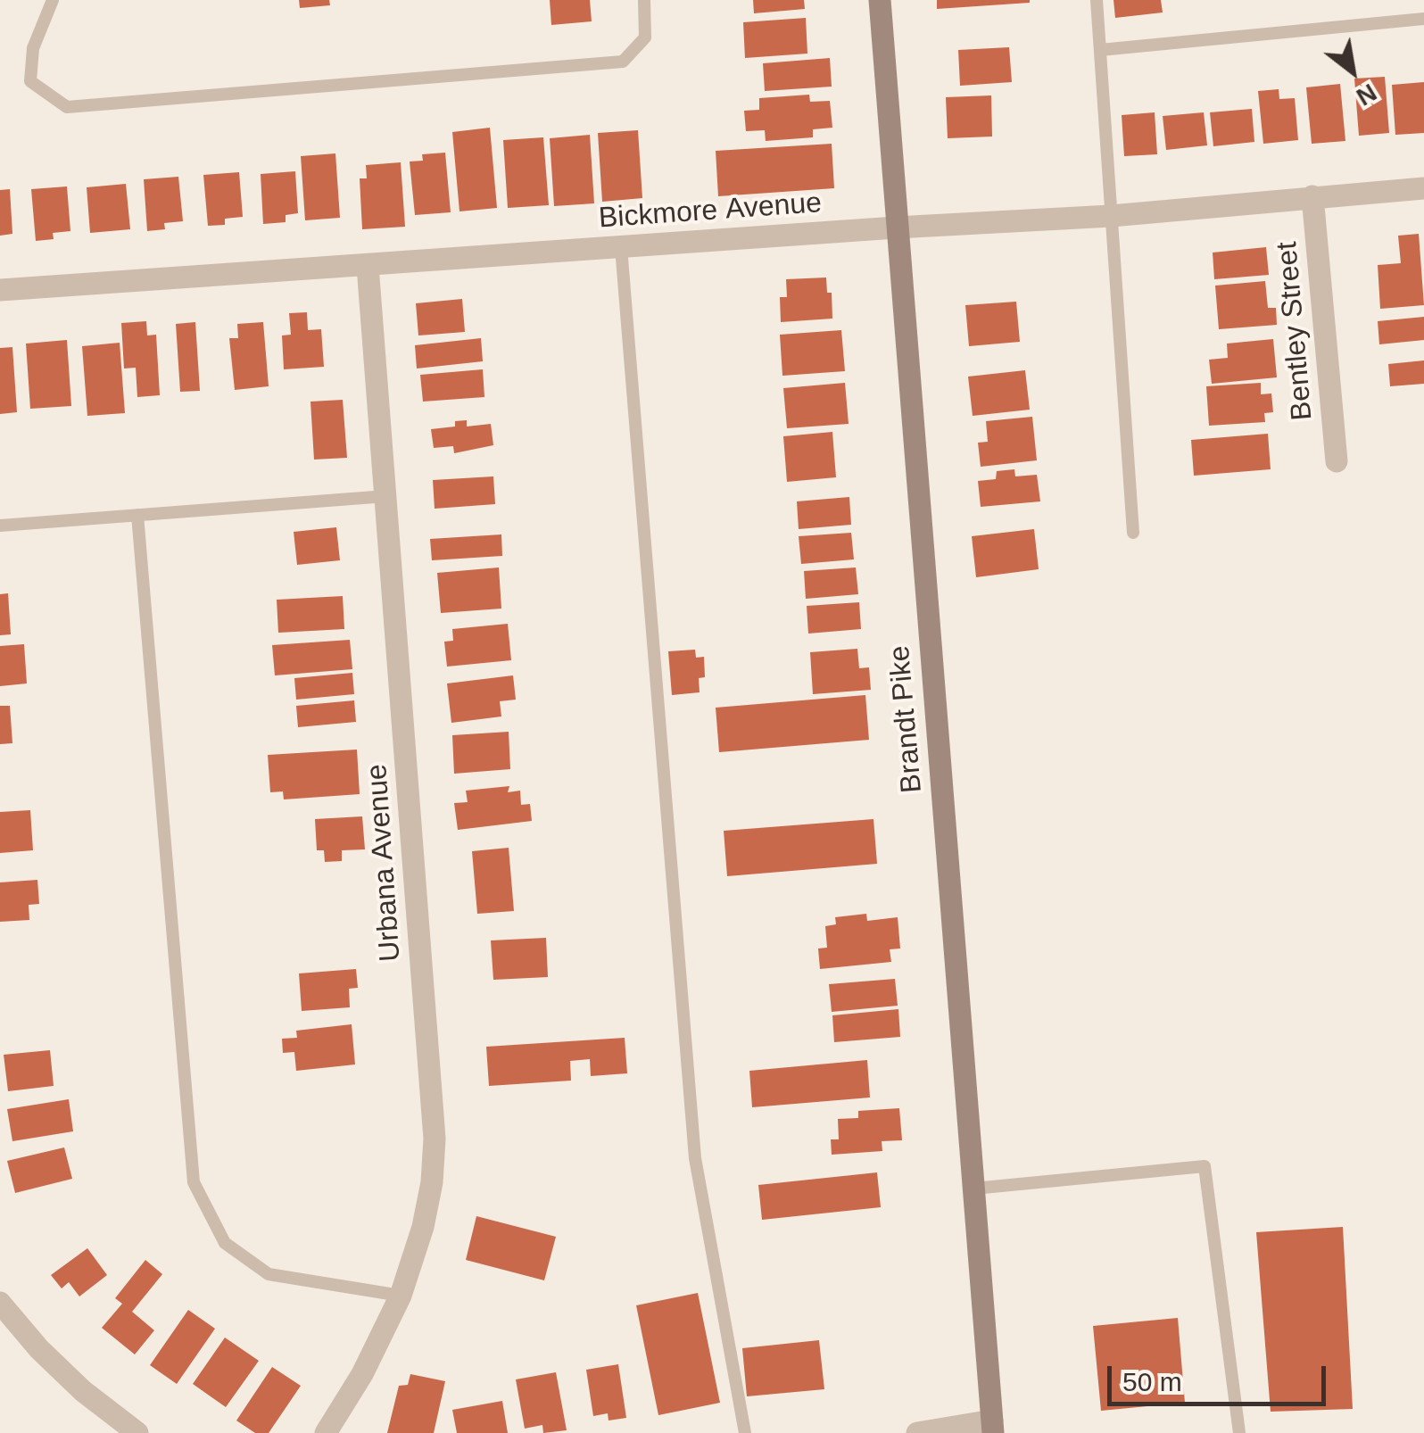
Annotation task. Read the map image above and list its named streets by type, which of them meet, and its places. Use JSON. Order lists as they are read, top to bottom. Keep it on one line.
{"streets":{"main road":["Brandt Pike"],"street":["Bickmore Avenue","Bentley Street","Urbana Avenue"]},"crossings":[["Bickmore Avenue","Bentley Street"],["Bickmore Avenue","Brandt Pike"],["Bickmore Avenue","Urbana Avenue"]],"scale_bar":"50 m","north":"bottom right"}
